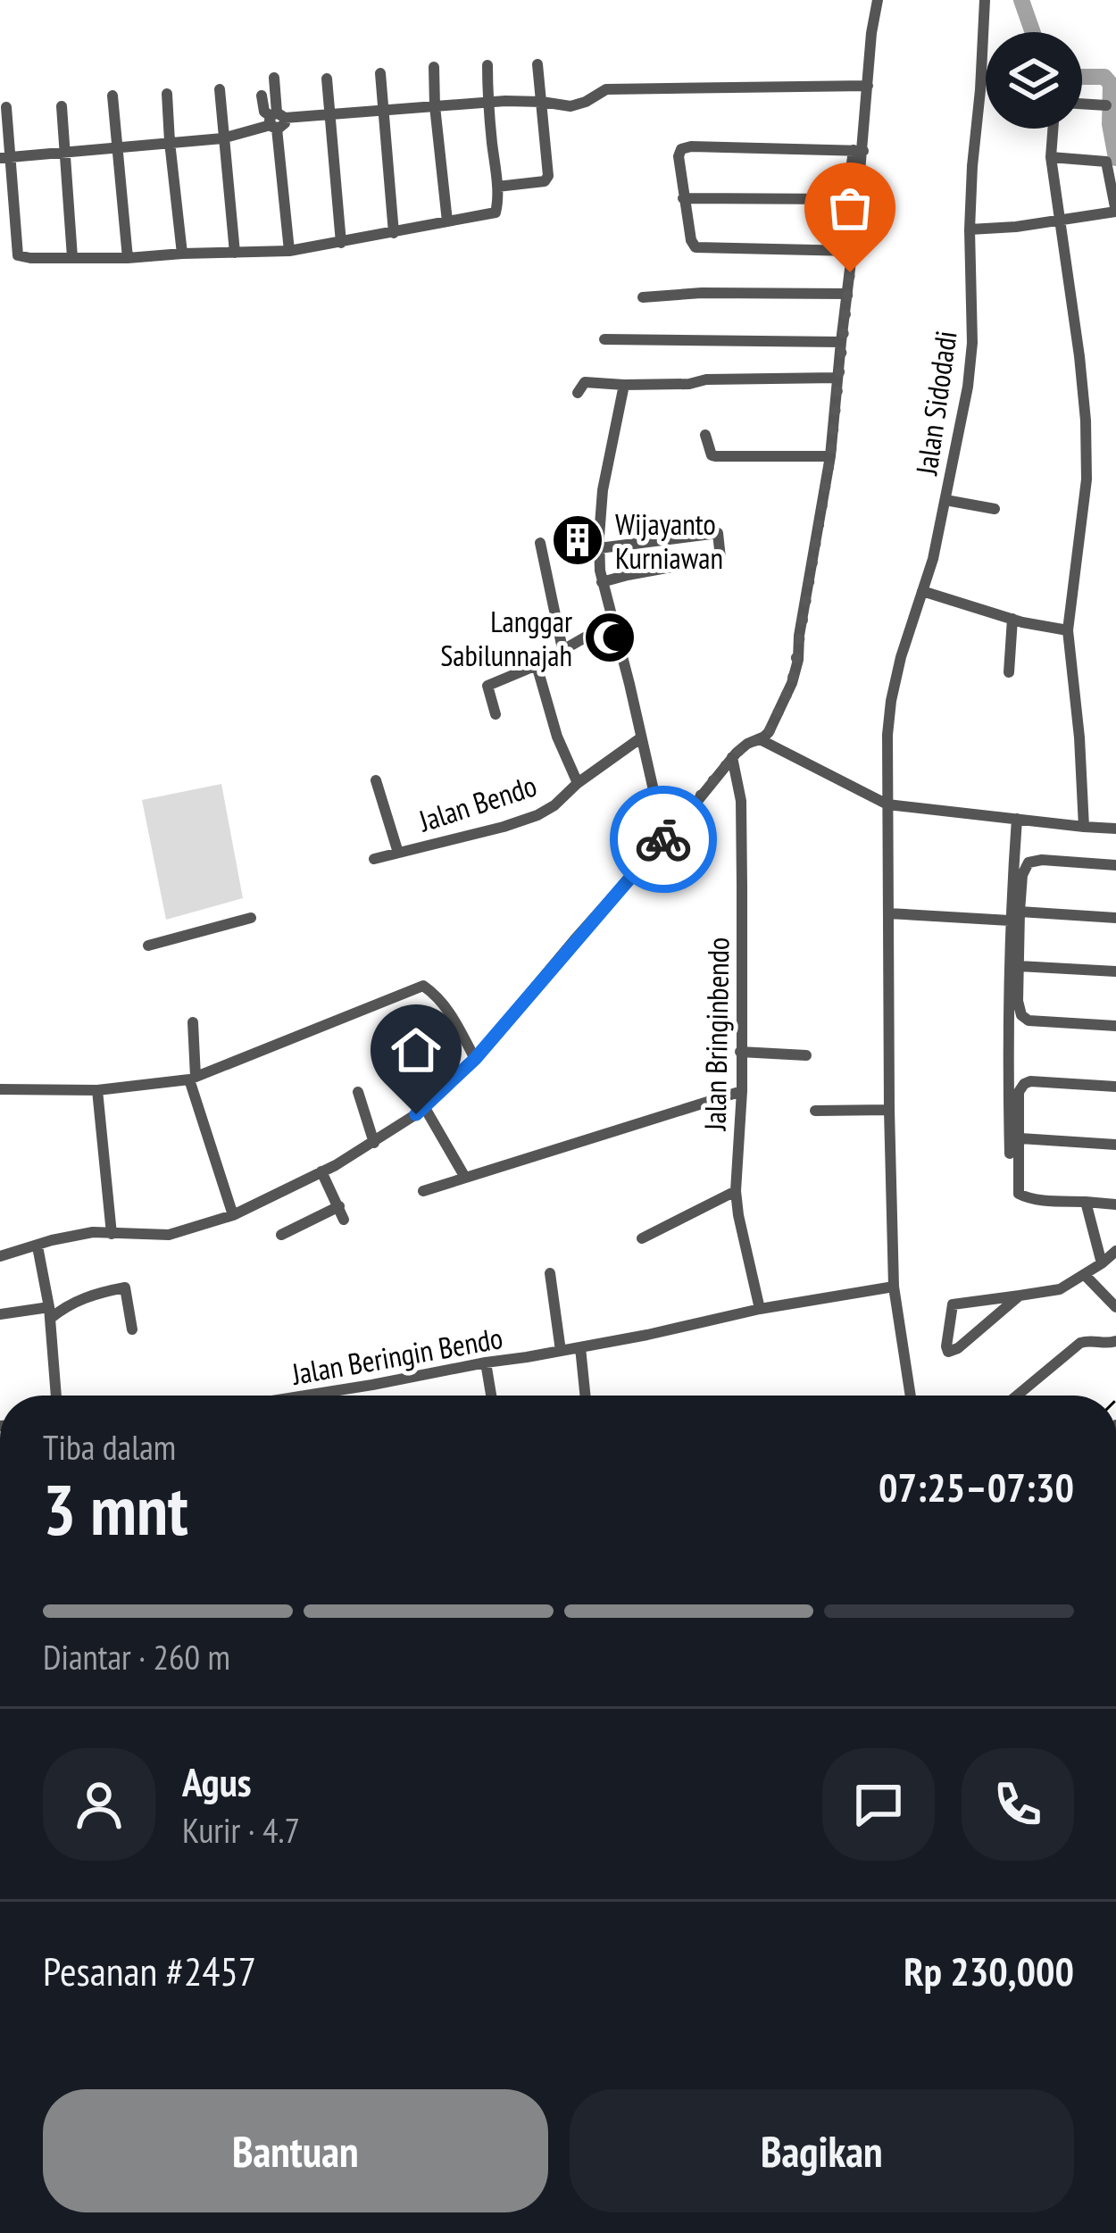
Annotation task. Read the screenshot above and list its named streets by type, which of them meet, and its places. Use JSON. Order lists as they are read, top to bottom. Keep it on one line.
{"streets":{"street":["Jalan Sidodadi","Jalan Bendo","Jalan Bringinbendo","Jalan Beringin Bendo"]},"crossings":[["Jalan Sidodadi","Jalan Beringin Bendo"],["Jalan Bringinbendo","Jalan Beringin Bendo"]],"places":{"building":["Wijayanto Kurniawan"],"mosque":["Langgar Sabilunnajah"]},"page":{"heading":["3 mnt","Tiba dalam","07:25–07:30"],"panel":["Agus","Kurir · 4.7","Pesanan #2457","Rp 230,000"],"bar":"Diantar · 260 m","buttons":["Bantuan","Bagikan"]}}
